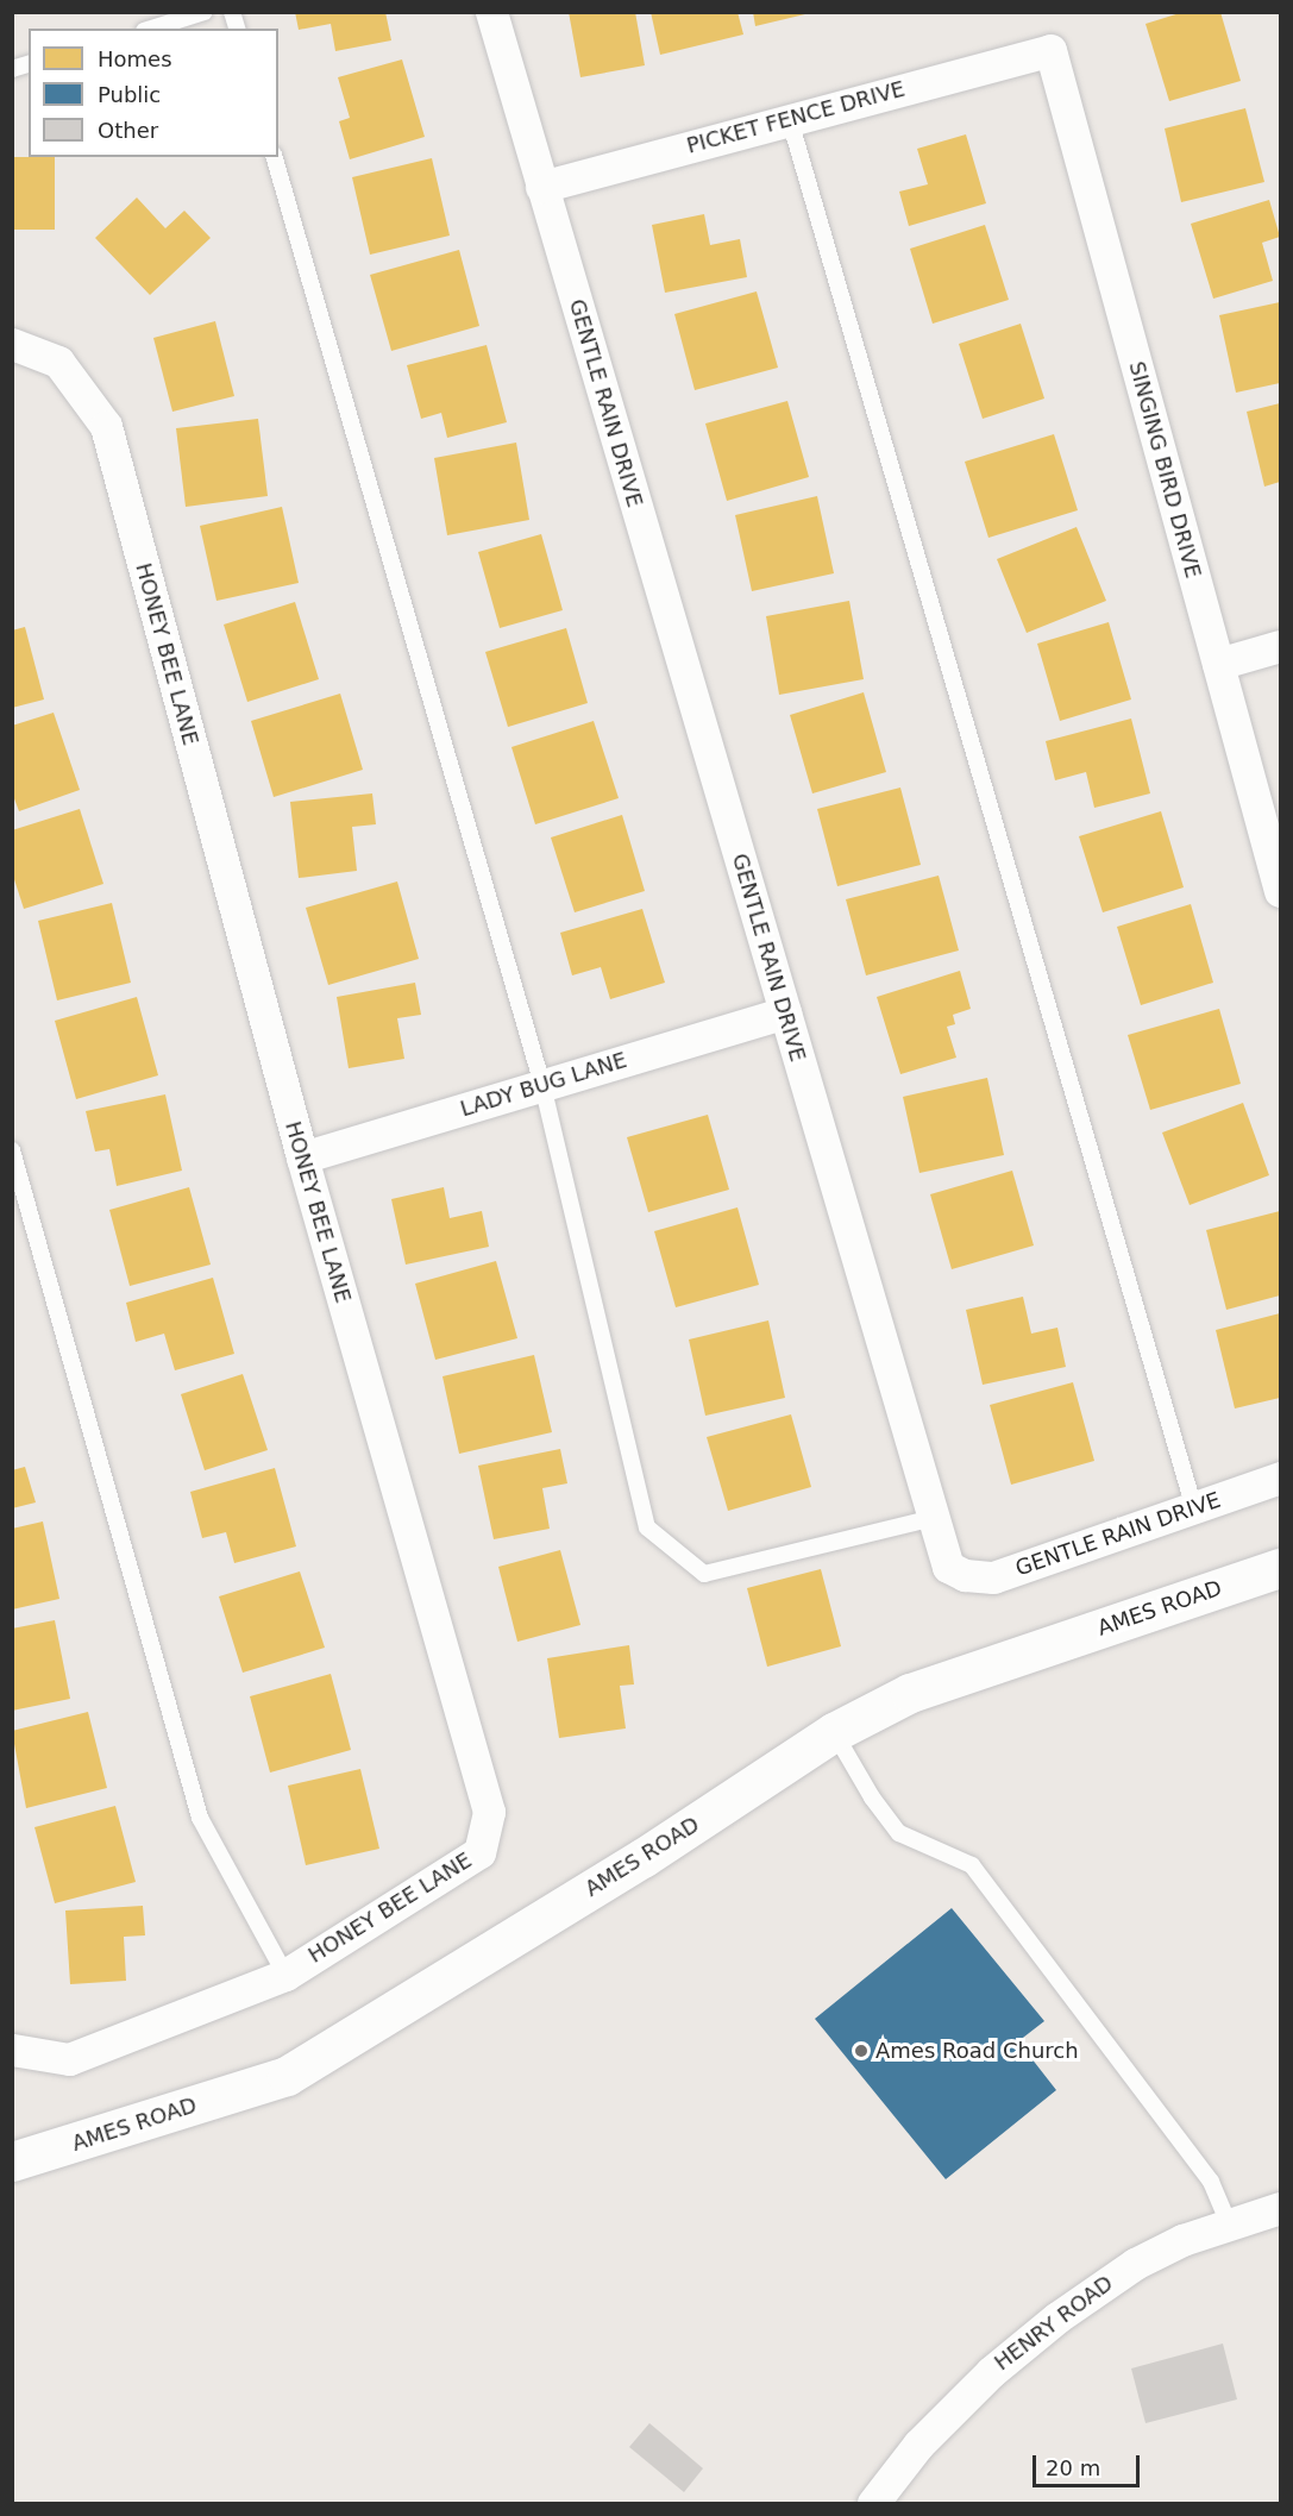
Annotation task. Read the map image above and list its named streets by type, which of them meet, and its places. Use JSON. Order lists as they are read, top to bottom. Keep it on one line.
{"streets":{"street":["PICKET FENCE DRIVE","GENTLE RAIN DRIVE","SINGING BIRD DRIVE","HONEY BEE LANE","LADY BUG LANE","AMES ROAD","HENRY ROAD"]},"crossings":[["PICKET FENCE DRIVE","GENTLE RAIN DRIVE"],["PICKET FENCE DRIVE","SINGING BIRD DRIVE"],["GENTLE RAIN DRIVE","LADY BUG LANE"],["HONEY BEE LANE","LADY BUG LANE"]],"places":["Ames Road Church"],"legend":["Homes","Public","Other"],"scale_bar":"20 m"}
